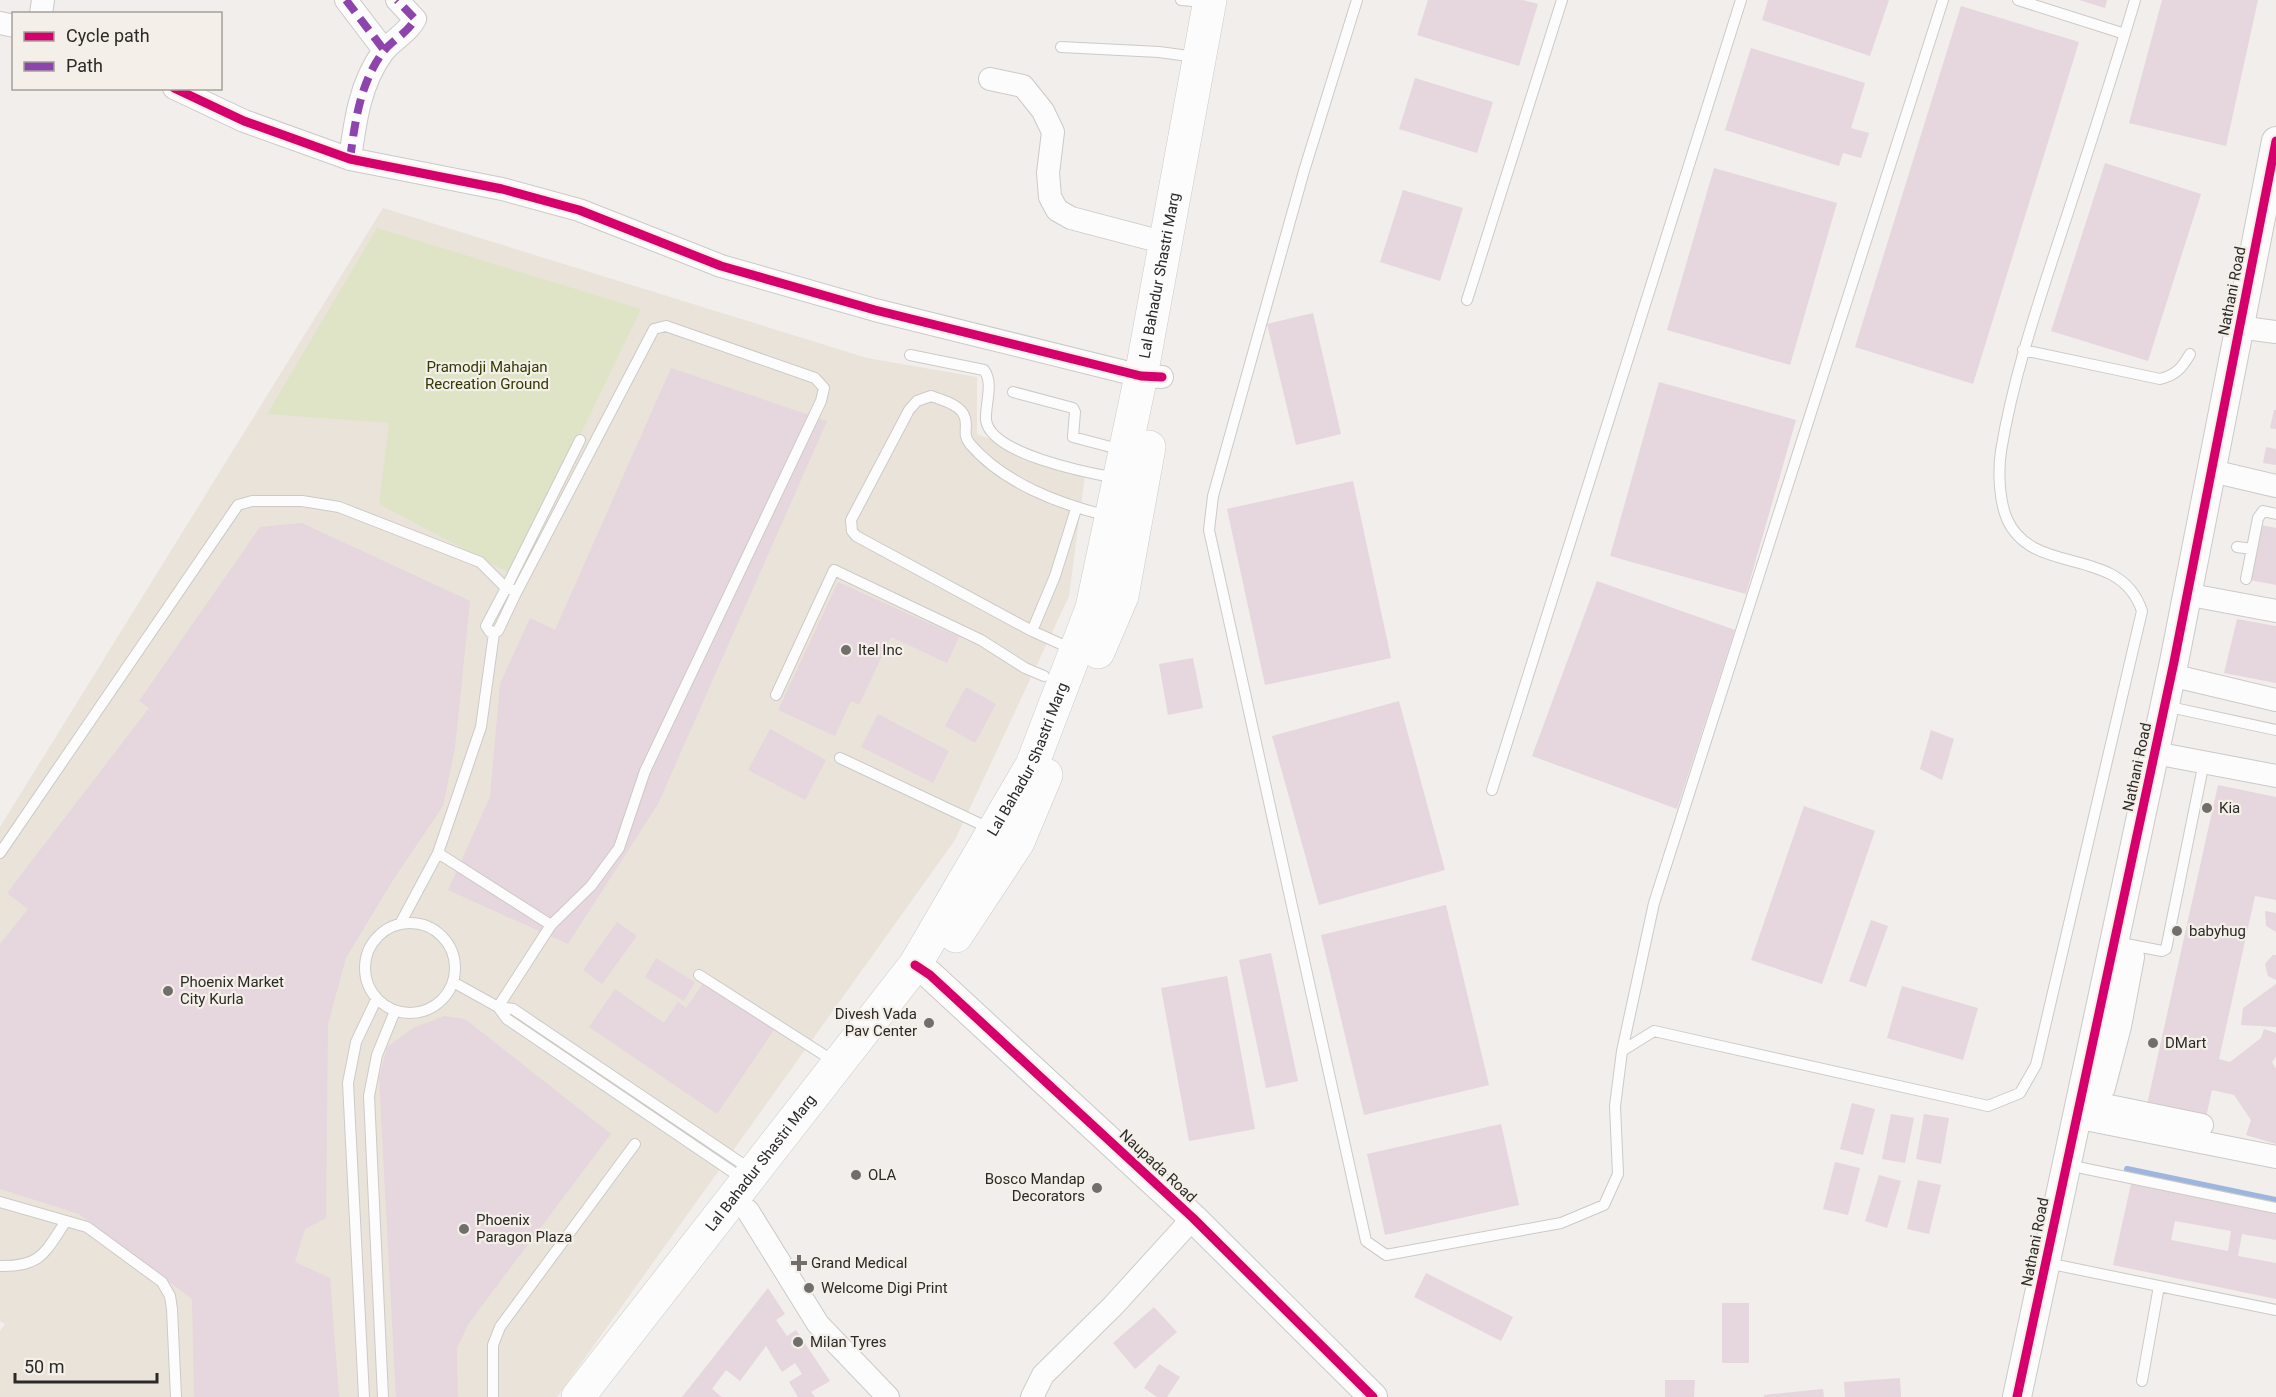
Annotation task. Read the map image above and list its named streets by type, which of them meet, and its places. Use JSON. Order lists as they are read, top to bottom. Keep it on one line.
{"streets":{"main road":["Lal Bahadur Shastri Marg"],"street":["Nathani Road","Naupada Road"]},"crossings":[["Lal Bahadur Shastri Marg","Naupada Road"]],"parks":["Pramodji Mahajan Recreation Ground"],"places":{"other":["Itel Inc","Kia","babyhug","Phoenix Market City Kurla","Divesh Vada Pav Center","DMart","OLA","Bosco Mandap Decorators","Phoenix Paragon Plaza","Welcome Digi Print","Milan Tyres"],"health":["Grand Medical"]},"legend":["Cycle path","Path"],"scale_bar":"50 m"}
